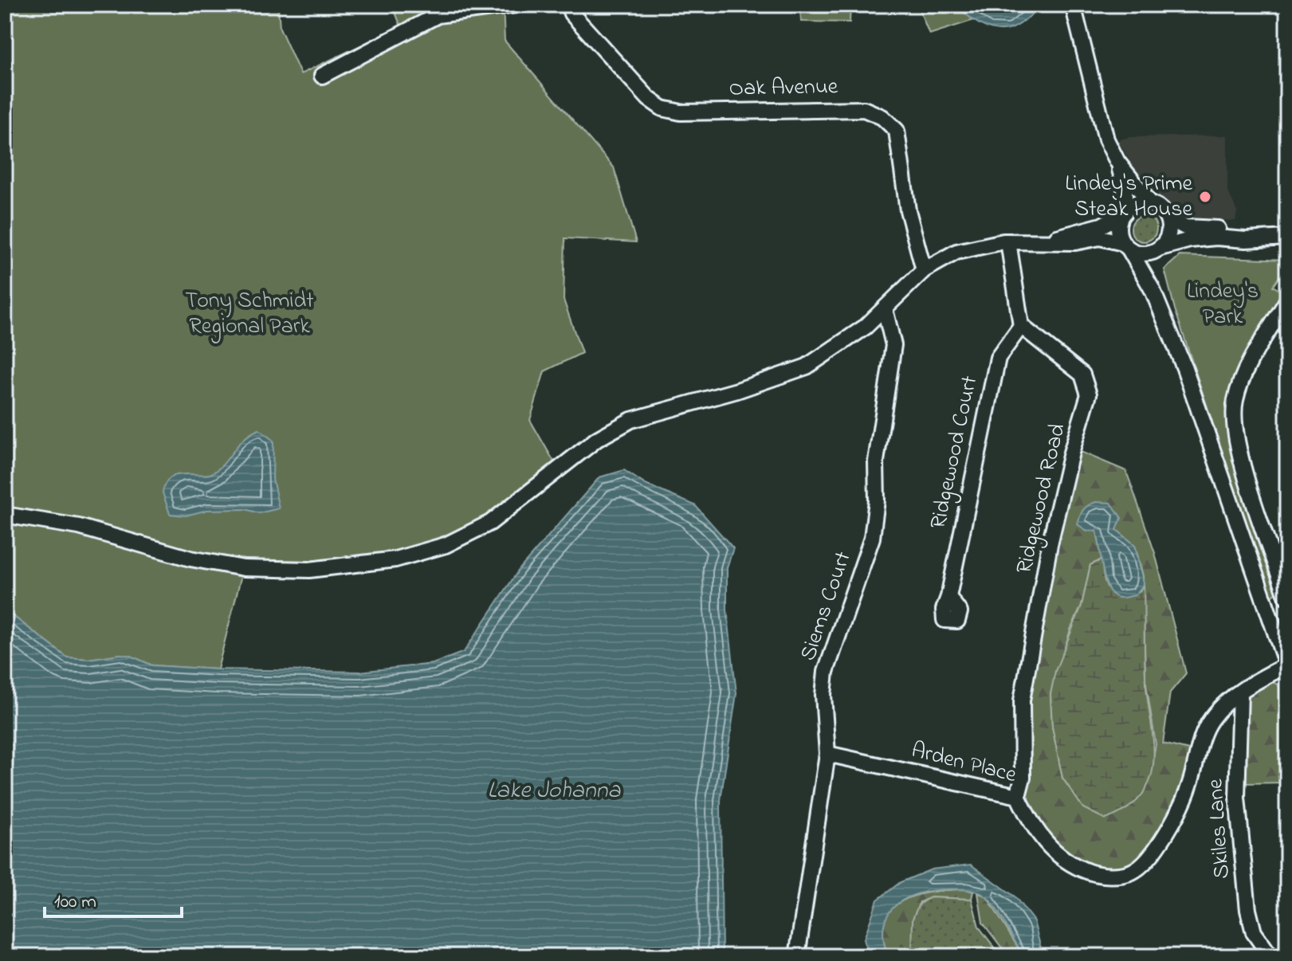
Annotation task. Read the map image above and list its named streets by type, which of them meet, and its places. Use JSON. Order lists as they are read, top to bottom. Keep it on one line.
{"streets":{"street":["Oak Avenue","Ridgewood Court","Ridgewood Road","Siems Court","Arden Place","Skiles Lane"]},"crossings":[["Ridgewood Court","Ridgewood Road"],["Ridgewood Road","Arden Place"],["Siems Court","Arden Place"],["Arden Place","Skiles Lane"]],"water":["Lake Johanna"],"parks":["Lindey's Park","Tony Schmidt Regional Park"],"places":["Lindey's Prime Steak House"],"scale_bar":"100 m"}
